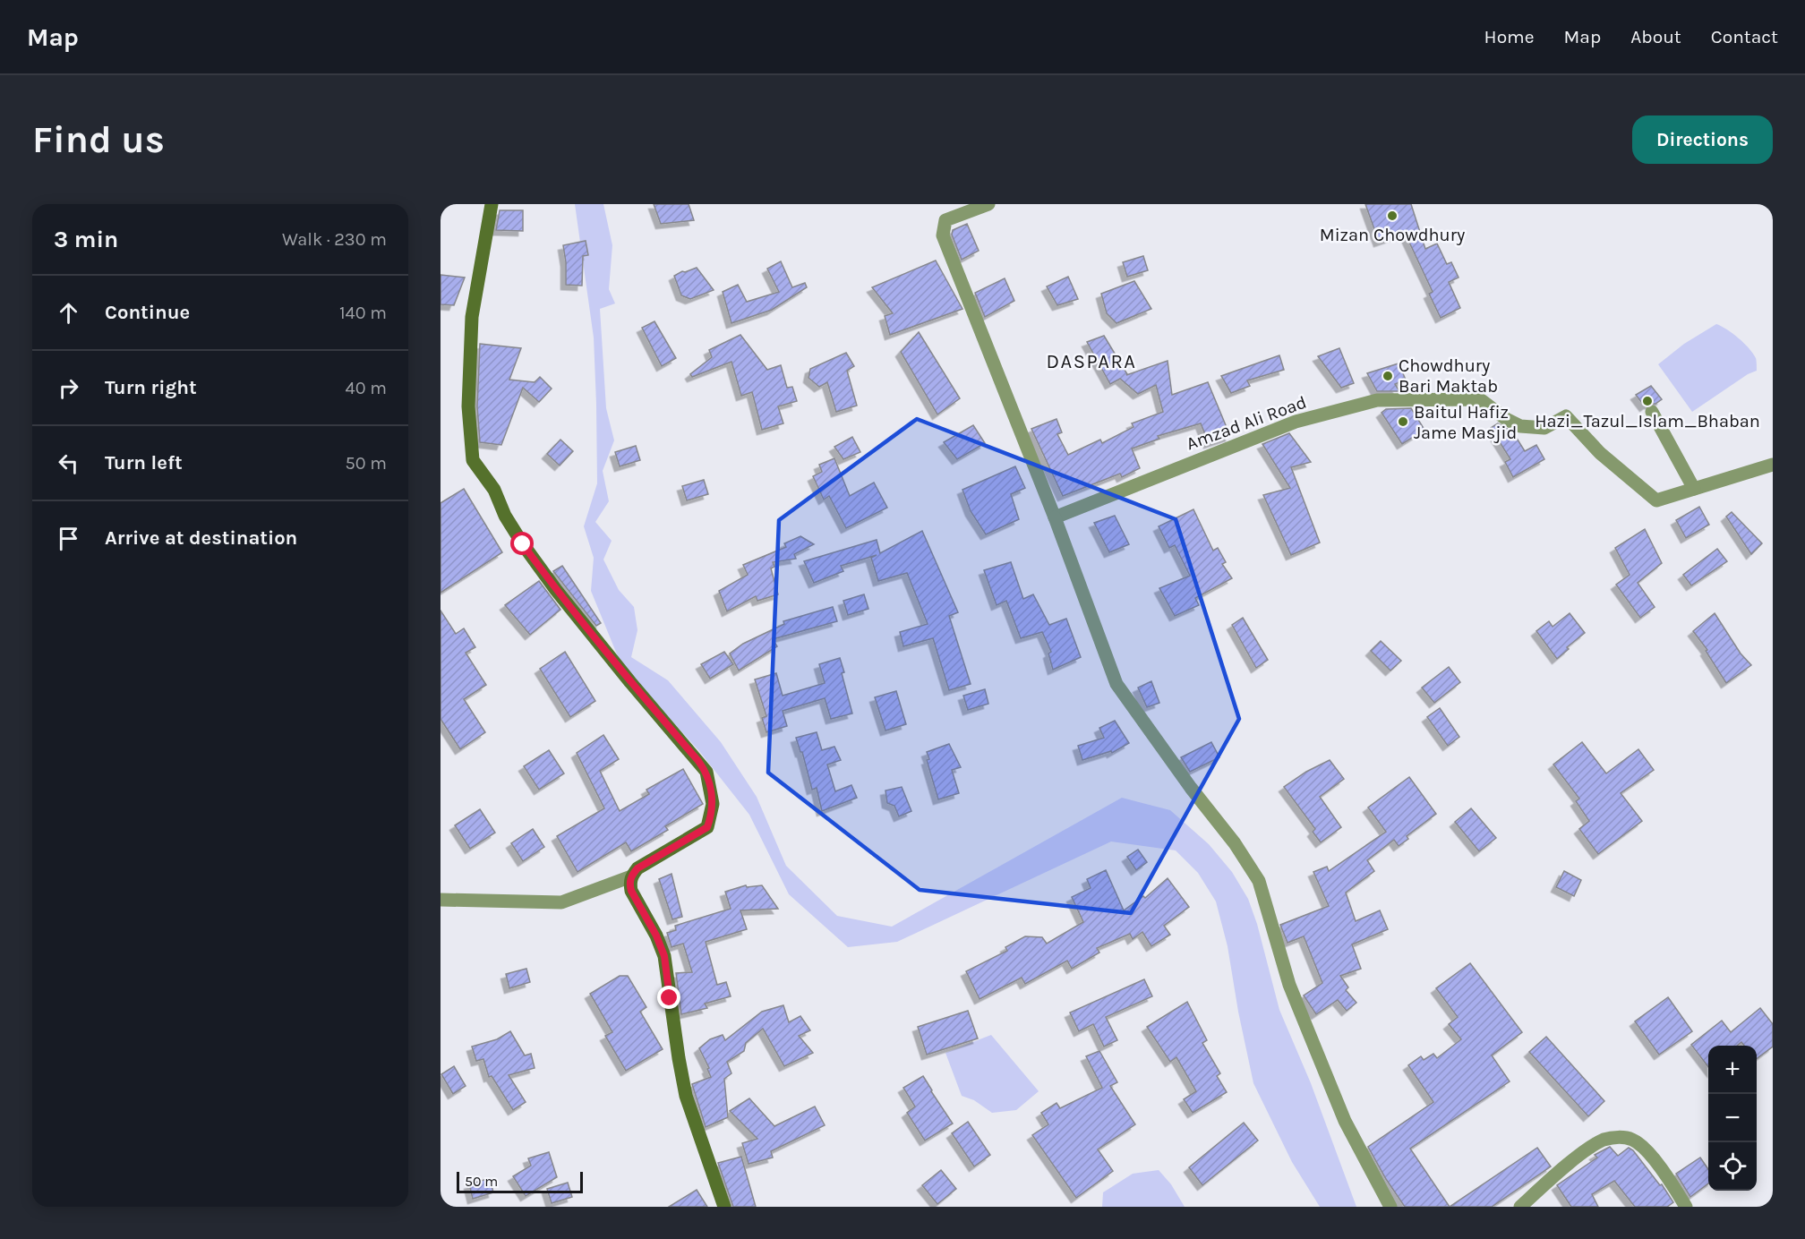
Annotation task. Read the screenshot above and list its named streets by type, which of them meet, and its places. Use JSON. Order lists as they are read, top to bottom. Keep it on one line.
{"streets":{"street":["Amzad Ali Road"]},"districts":["DASPARA"],"places":["Mizan Chowdhury","Chowdhury Bari Maktab","Hazi_Tazul_Islam_Bhaban","Baitul Hafiz Jame Masjid"],"scale_bar":"50 m","page":{"header":"Map","nav":["Home","Map","About","Contact"],"buttons":"Directions","title":"Find us","heading":["3 min","Walk · 230 m"],"list":[["Continue","140 m"],["Turn right","40 m"],["Turn left","50 m"],"Arrive at destination"],"map_buttons":["+","−"],"scale":"50 m"}}
